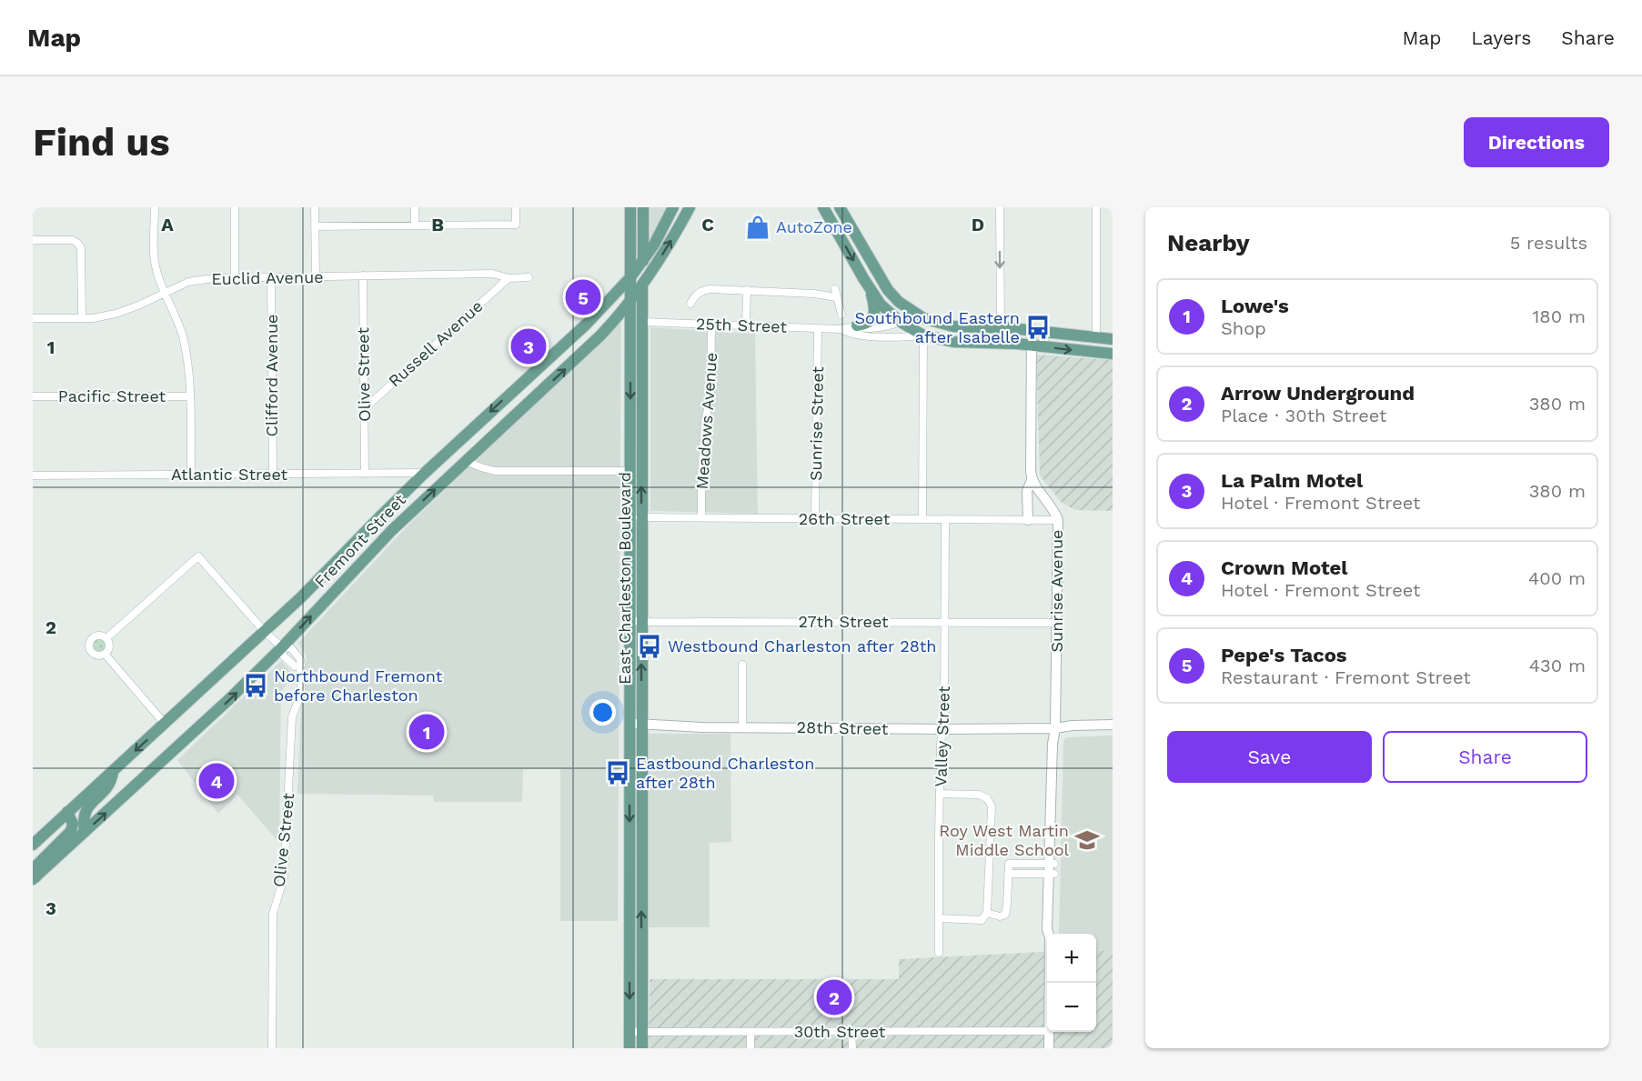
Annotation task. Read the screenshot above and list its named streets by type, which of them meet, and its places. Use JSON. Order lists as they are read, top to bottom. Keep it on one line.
{"streets":{"main road":["Fremont Street","East Charleston Boulevard"],"street":["Euclid Avenue","25th Street","Russell Avenue","Olive Street","Clifford Avenue","Pacific Street","Meadows Avenue","Sunrise Street","Atlantic Street","26th Street","Sunrise Avenue","27th Street","28th Street","Valley Street","30th Street"]},"crossings":[["Euclid Avenue","Russell Avenue"],["Euclid Avenue","Olive Street"],["Euclid Avenue","Clifford Avenue"],["25th Street","Meadows Avenue"],["25th Street","Sunrise Street"],["25th Street","East Charleston Boulevard"],["Russell Avenue","Olive Street"],["Olive Street","Atlantic Street"],["Olive Street","Fremont Street"],["Clifford Avenue","Atlantic Street"],["Meadows Avenue","26th Street"],["Sunrise Street","26th Street"],["Atlantic Street","Fremont Street"],["26th Street","East Charleston Boulevard"],["26th Street","Sunrise Avenue"],["26th Street","Valley Street"],["Fremont Street","East Charleston Boulevard"],["East Charleston Boulevard","27th Street"],["East Charleston Boulevard","28th Street"],["East Charleston Boulevard","30th Street"],["Sunrise Avenue","27th Street"],["Sunrise Avenue","28th Street"],["27th Street","Valley Street"],["28th Street","Valley Street"]],"places":{"shop":["AutoZone"],"bus stop":["Southbound Eastern after Isabelle","Westbound Charleston after 28th","Northbound Fremont before Charleston","Eastbound Charleston after 28th"],"school or university":["Roy West Martin Middle School"]},"page":{"header":"Map","nav":["Map","Layers","Share"],"buttons":["Directions",["Save","Share"]],"title":"Find us","heading":["Nearby","5 results"],"pins":["5","3","1","4","2"],"list":[{"mark":"1","name":"Lowe's","note":"Shop","value":"180 m"},{"mark":"2","name":"Arrow Underground","note":"Place · 30th Street","value":"380 m"},{"mark":"3","name":"La Palm Motel","note":"Hotel · Fremont Street","value":"380 m"},{"mark":"4","name":"Crown Motel","note":"Hotel · Fremont Street","value":"400 m"},{"mark":"5","name":"Pepe's Tacos","note":"Restaurant · Fremont Street","value":"430 m"}],"map_buttons":["+","−"]},"grid":{"columns":["A","B","C","D"],"rows":["1","2","3"]}}
